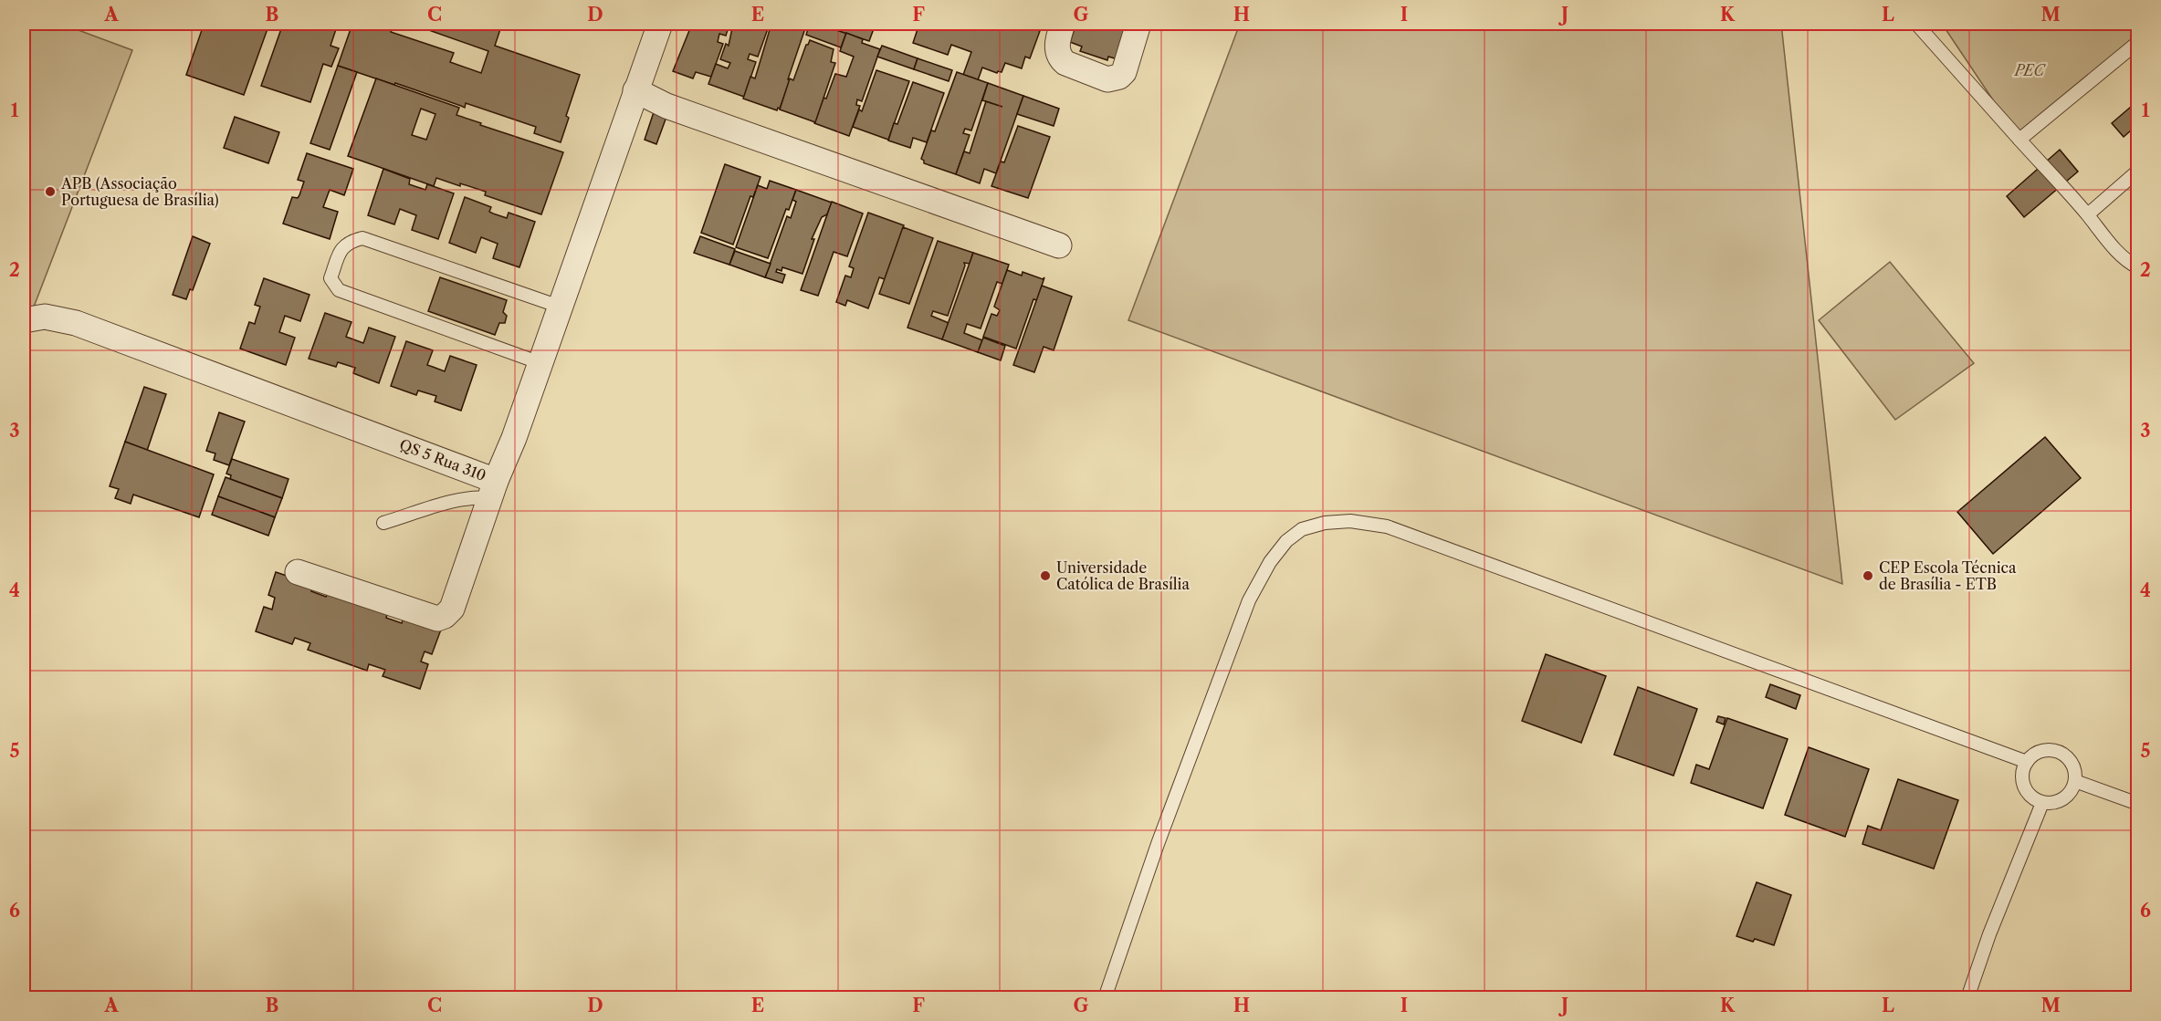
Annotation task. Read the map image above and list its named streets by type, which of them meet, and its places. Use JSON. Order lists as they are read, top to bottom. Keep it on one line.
{"streets":{"street":["QS 5 Rua 310"]},"parks":["PEC"],"places":["APB (Associação Portuguesa de Brasília)","Universidade Católica de Brasília","CEP Escola Técnica de Brasília - ETB"],"grid":{"columns":["A","B","C","D","E","F","G","H","I","J","K","L","M"],"rows":["1","2","3","4","5","6"]}}
